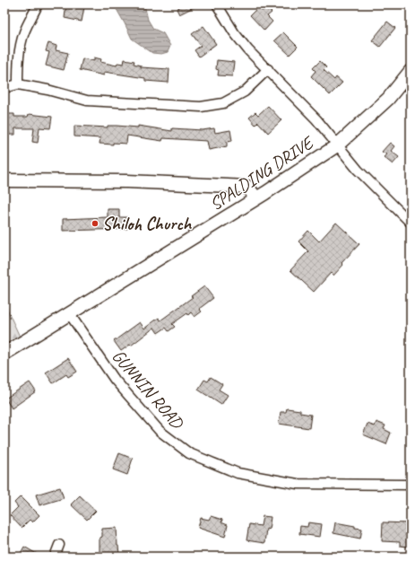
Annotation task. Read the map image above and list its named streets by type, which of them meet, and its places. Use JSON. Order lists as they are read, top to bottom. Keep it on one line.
{"streets":{"main road":["SPALDING DRIVE"],"street":["GUNNIN ROAD"]},"crossings":[["SPALDING DRIVE","GUNNIN ROAD"]],"places":["Shiloh Church"]}
